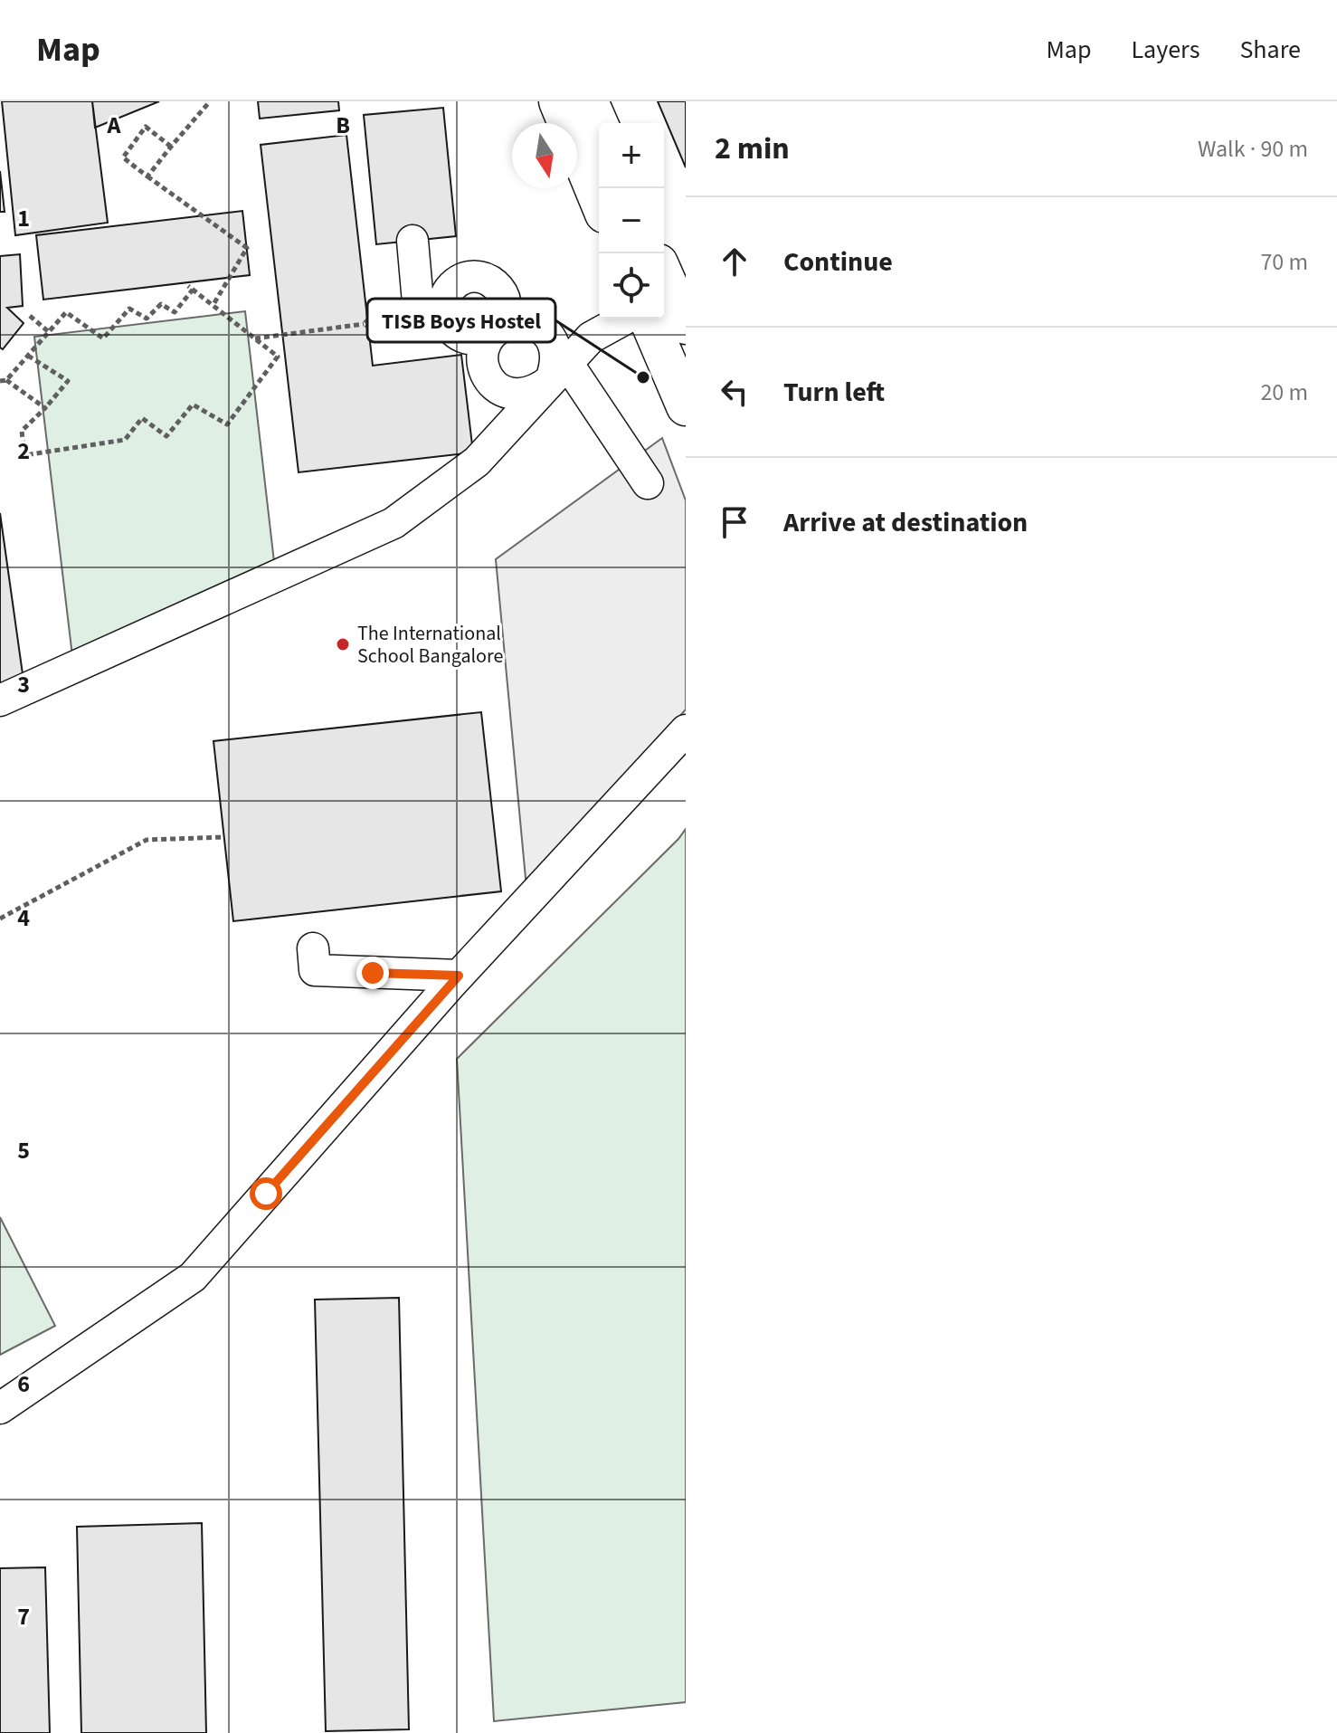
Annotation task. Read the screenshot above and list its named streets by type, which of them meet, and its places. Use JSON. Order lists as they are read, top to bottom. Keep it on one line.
{"places":["TISB Boys Hostel","The International School Bangalore"],"north":"bottom","page":{"header":"Map","nav":["Map","Layers","Share"],"heading":["2 min","Walk · 90 m"],"map_buttons":["+","−"],"list":[["Continue","70 m"],["Turn left","20 m"],"Arrive at destination"]},"grid":{"columns":["A","B"],"rows":["1","2","3","4","5","6","7"]}}
